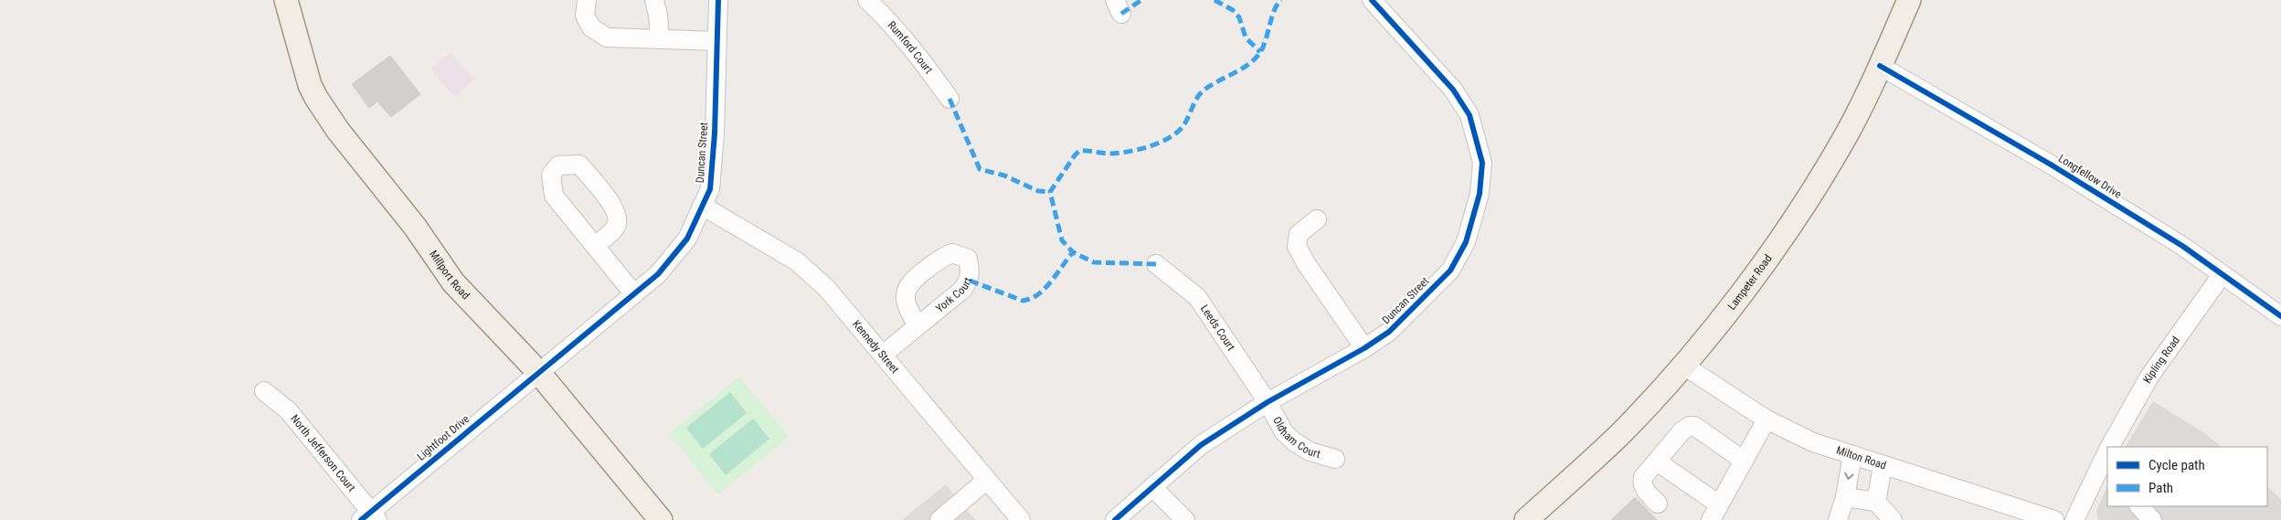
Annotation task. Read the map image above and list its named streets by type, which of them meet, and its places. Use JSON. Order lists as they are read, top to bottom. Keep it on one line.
{"streets":{"main road":["Millport Road","Lampeter Road"],"street":["Rumford Court","Duncan Street","Longfellow Drive","Leeds Court","Kennedy Street","Kipling Road","Oldham Court","Lightfoot Drive","North Jefferson Court","Milton Road"]},"crossings":[["Duncan Street","Millport Road"],["Duncan Street","Leeds Court"],["Duncan Street","Kennedy Street"],["Duncan Street","Oldham Court"],["Duncan Street","Lightfoot Drive"],["Longfellow Drive","Lampeter Road"],["Longfellow Drive","Kipling Road"],["Millport Road","Lightfoot Drive"],["Lampeter Road","Milton Road"],["Leeds Court","Oldham Court"],["Lightfoot Drive","North Jefferson Court"]],"legend":["Cycle path","Path"]}
